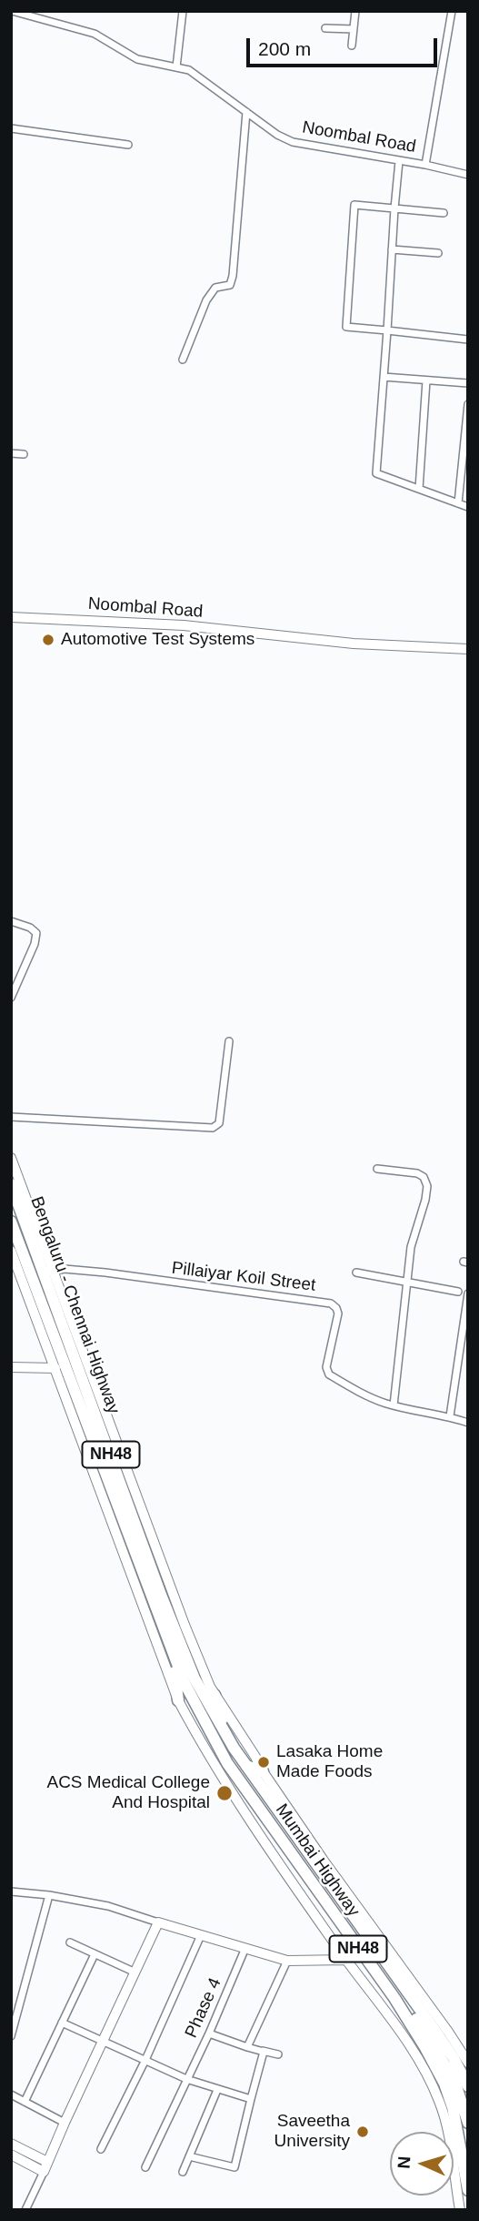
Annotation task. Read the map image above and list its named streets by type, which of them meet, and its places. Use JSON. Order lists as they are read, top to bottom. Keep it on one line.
{"streets":{"highway":["Bengaluru - Chennai Highway","NH48","Mumbai Highway"],"street":["Noombal Road","Pillaiyar Koil Street","Phase 4"]},"crossings":[["Pillaiyar Koil Street","Bengaluru - Chennai Highway"],["Bengaluru - Chennai Highway","NH48"],["Bengaluru - Chennai Highway","Mumbai Highway"],["NH48","Mumbai Highway"]],"places":["Automotive Test Systems","Lasaka Home Made Foods","ACS Medical College And Hospital","Saveetha University"],"scale_bar":"200 m","north":"left"}
